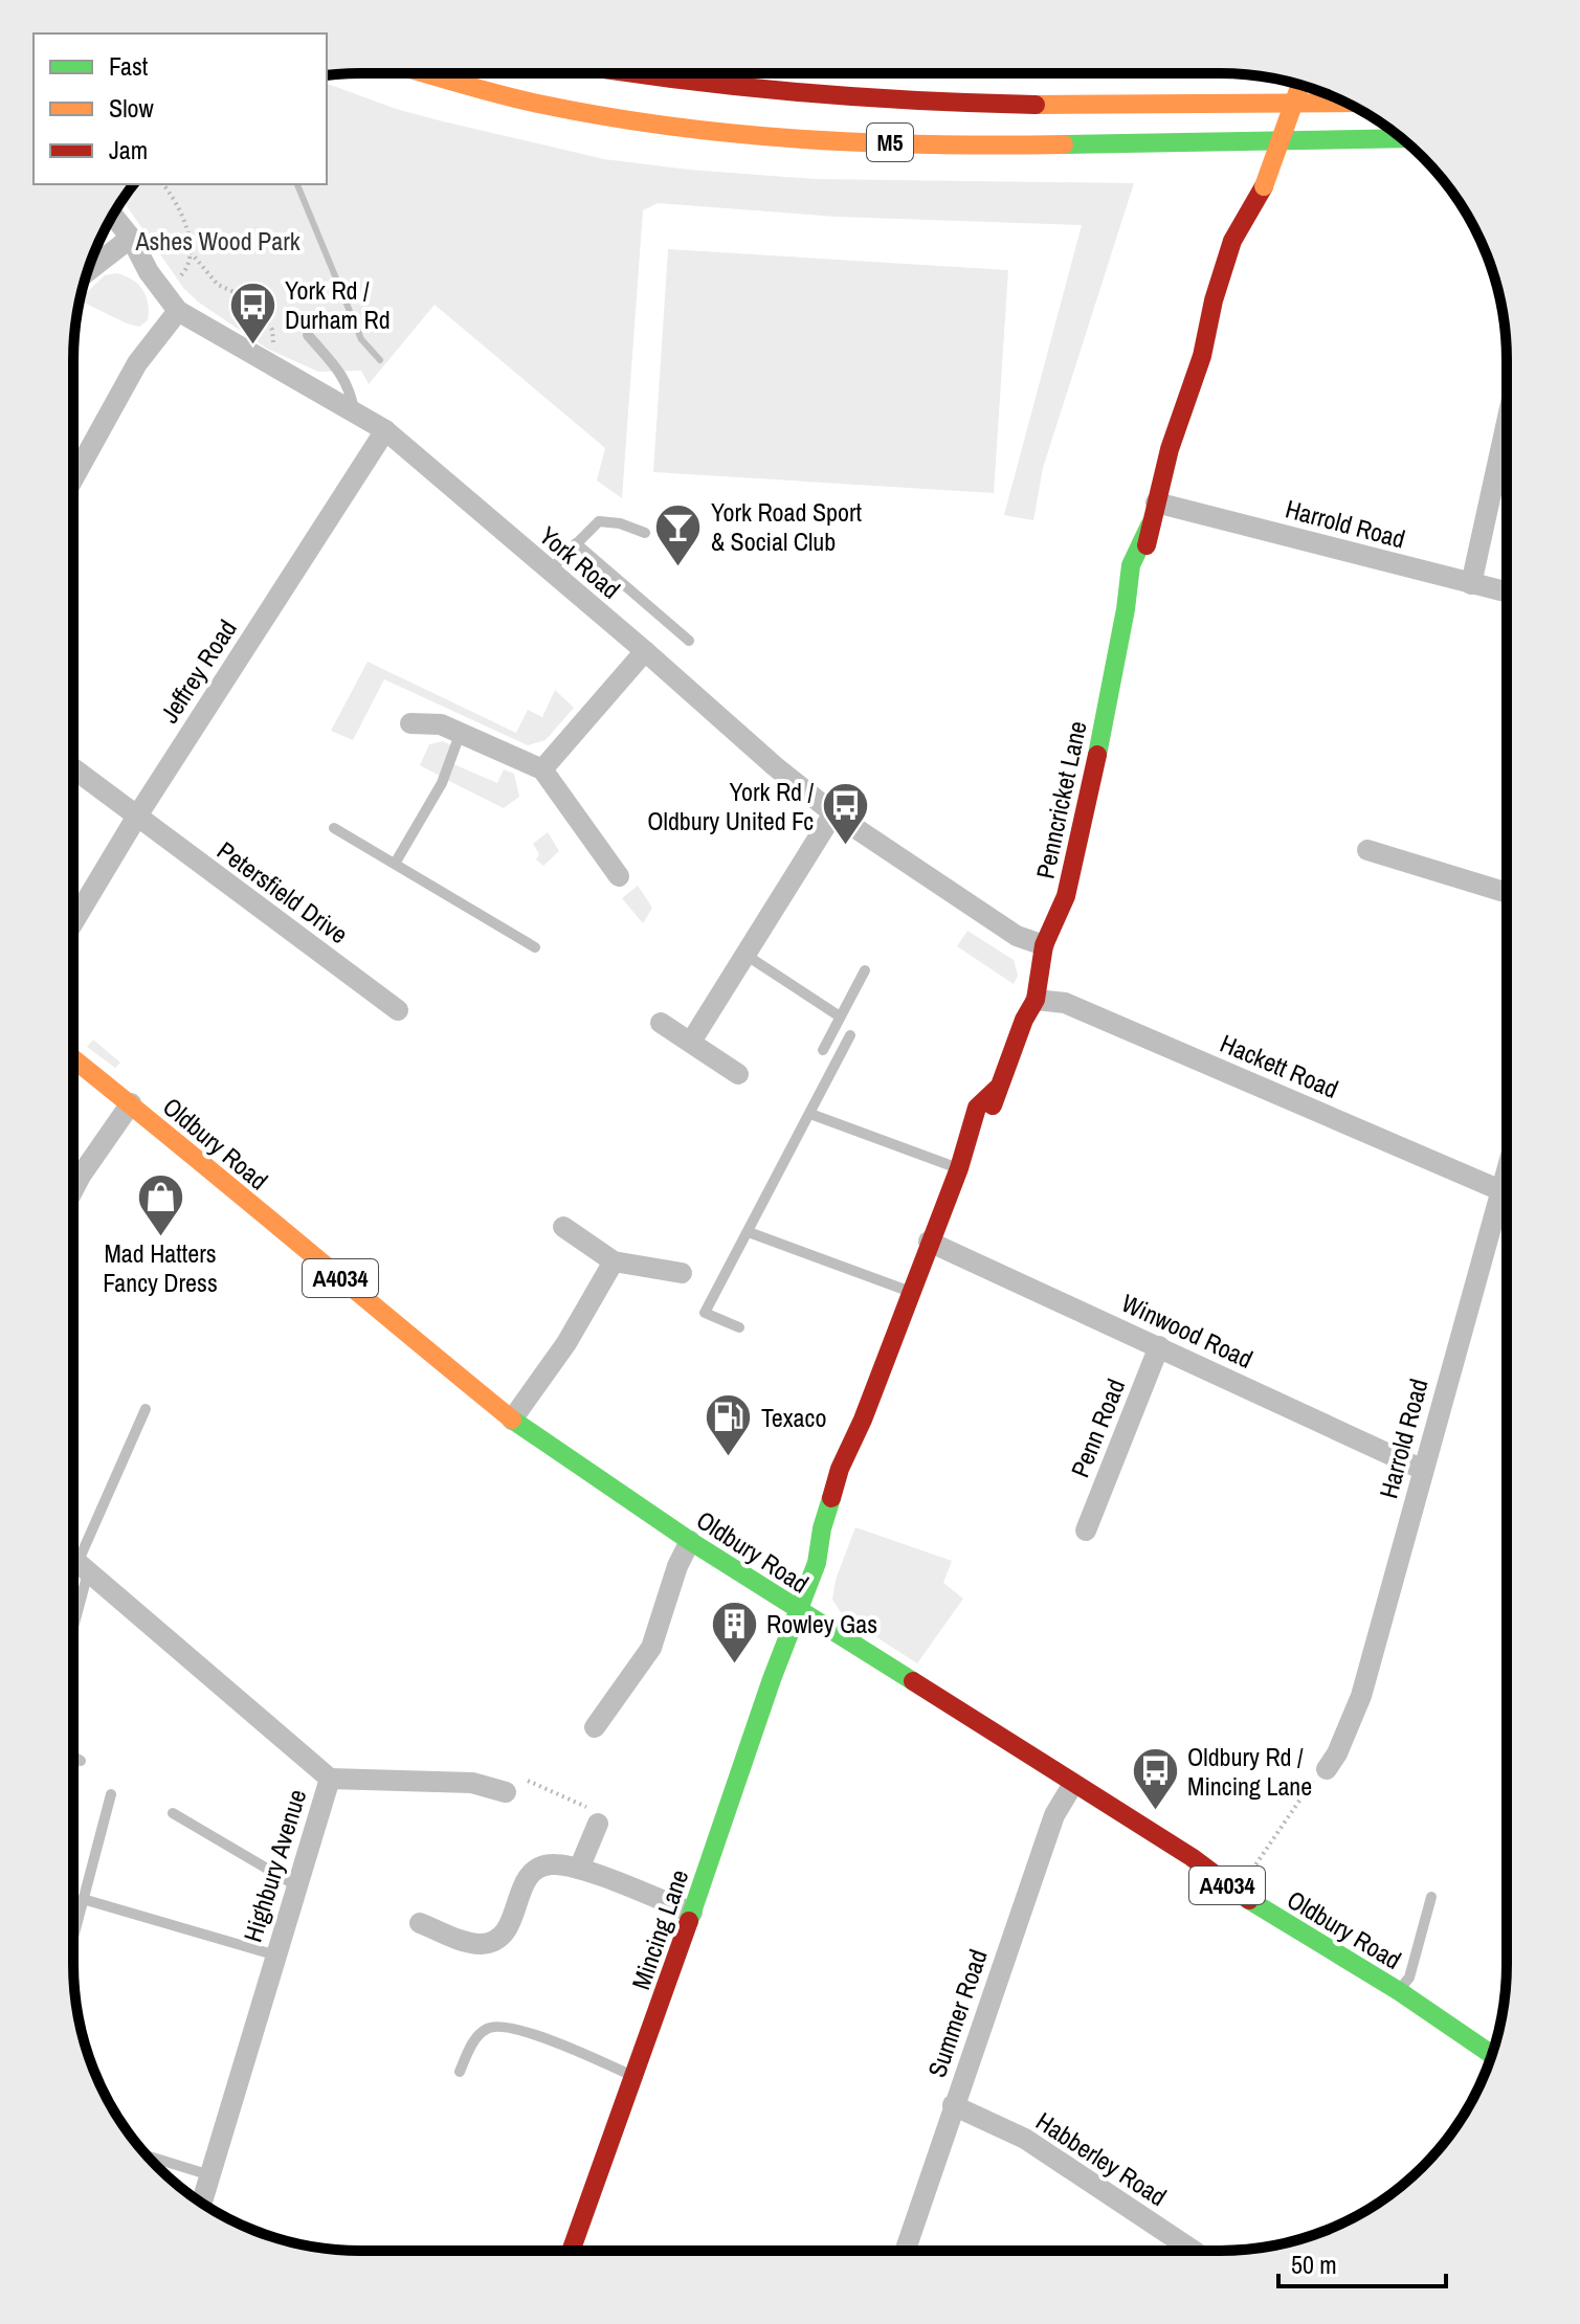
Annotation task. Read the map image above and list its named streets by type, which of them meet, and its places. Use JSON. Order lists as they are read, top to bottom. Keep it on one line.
{"streets":{"main road":["M5","Penncricket Lane","Oldbury Road","A4034","Mincing Lane"],"street":["Harrold Road","York Road","Jeffrey Road","Petersfield Drive","Hackett Road","Winwood Road","Penn Road","Highbury Avenue","Summer Road","Habberley Road"]},"crossings":[["Harrold Road","Penncricket Lane"],["Harrold Road","Hackett Road"],["Harrold Road","Winwood Road"],["York Road","Jeffrey Road"],["York Road","Penncricket Lane"],["Jeffrey Road","Petersfield Drive"],["Penncricket Lane","Hackett Road"],["Penncricket Lane","Oldbury Road"],["Penncricket Lane","Winwood Road"],["Penncricket Lane","Mincing Lane"],["Oldbury Road","Mincing Lane"],["Oldbury Road","Summer Road"],["Winwood Road","Penn Road"],["Summer Road","Habberley Road"]],"parks":["Ashes Wood Park"],"places":{"bus stop":["York Rd / Durham Rd","York Rd / Oldbury United Fc","Oldbury Rd / Mincing Lane"],"bar":["York Road Sport & Social Club"],"shop":["Mad Hatters Fancy Dress"],"fuel station":["Texaco"],"building":["Rowley Gas"]},"legend":["Fast","Slow","Jam"],"scale_bar":"50 m"}
